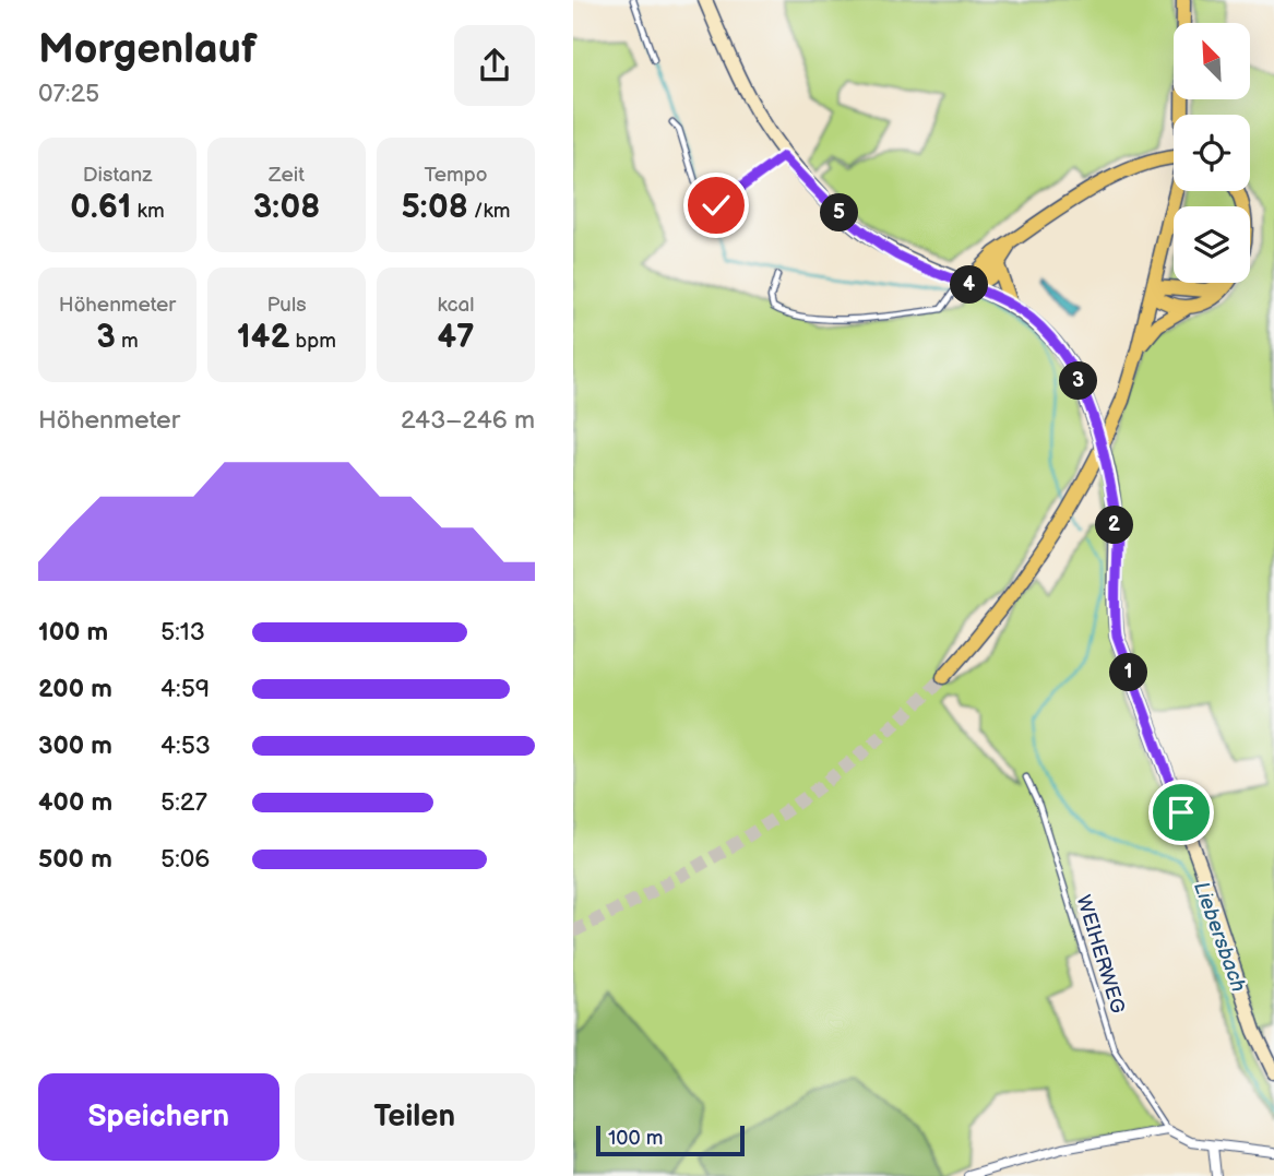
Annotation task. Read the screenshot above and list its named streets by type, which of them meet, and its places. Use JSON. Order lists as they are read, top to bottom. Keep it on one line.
{"streets":{"lane":["WEIHERWEG"]},"water":["Liebersbach"],"scale_bar":"100 m","north":"top left","page":{"heading":["Morgenlauf","07:25"],"stats":[["Distanz","0.61 km"],["Zeit","3:08"],["Tempo","5:08 /km"],["Höhenmeter","3 m"],["Puls","142 bpm"],["kcal","47"]],"pins":["5","4","3","2","1"],"chart":["Höhenmeter","243–246 m"],"list":[{"name":"100 m","note":"5:13"},{"name":"200 m","note":"4:59"},{"name":"300 m","note":"4:53"},{"name":"400 m","note":"5:27"},{"name":"500 m","note":"5:06"}],"buttons":["Speichern","Teilen"],"scale":"100 m"}}
